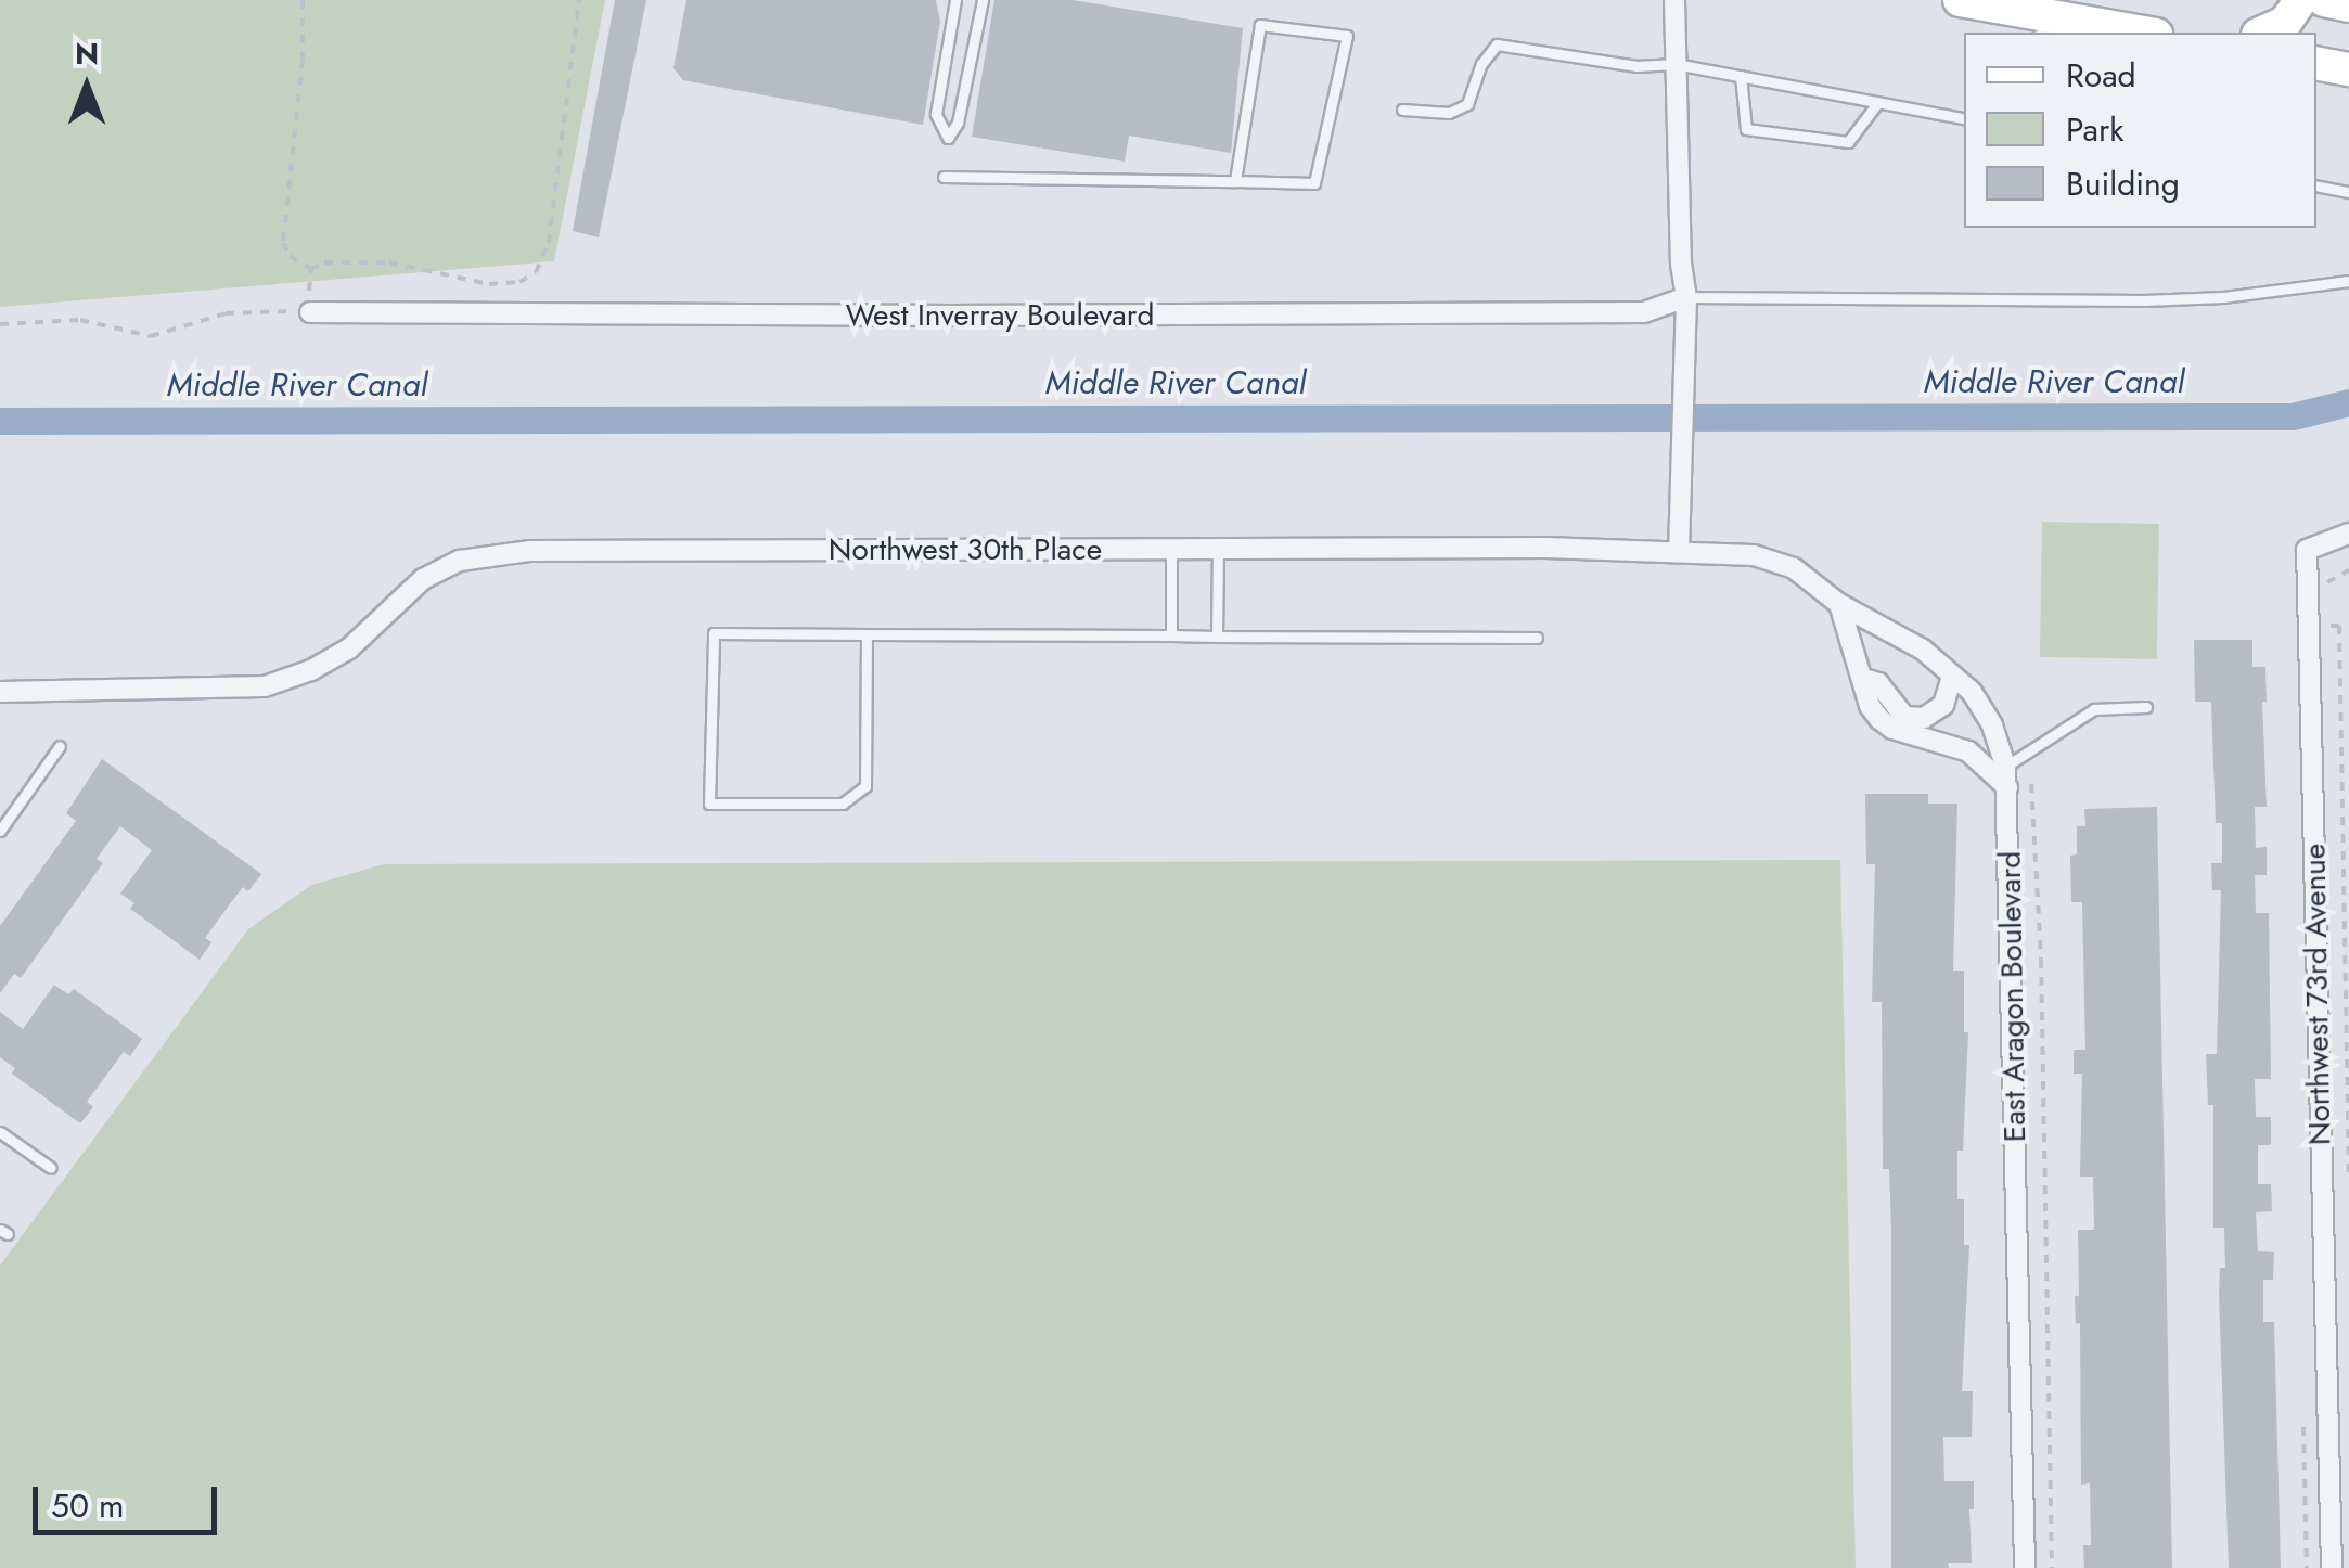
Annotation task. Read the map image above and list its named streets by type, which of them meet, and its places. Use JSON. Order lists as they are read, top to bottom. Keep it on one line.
{"streets":{"street":["West Inverray Boulevard","Northwest 30th Place","Northwest 73rd Avenue","East Aragon Boulevard"]},"crossings":[["Northwest 30th Place","East Aragon Boulevard"]],"water":["Middle River Canal"],"legend":["Road","Park","Building"],"scale_bar":"50 m","north":"top"}
